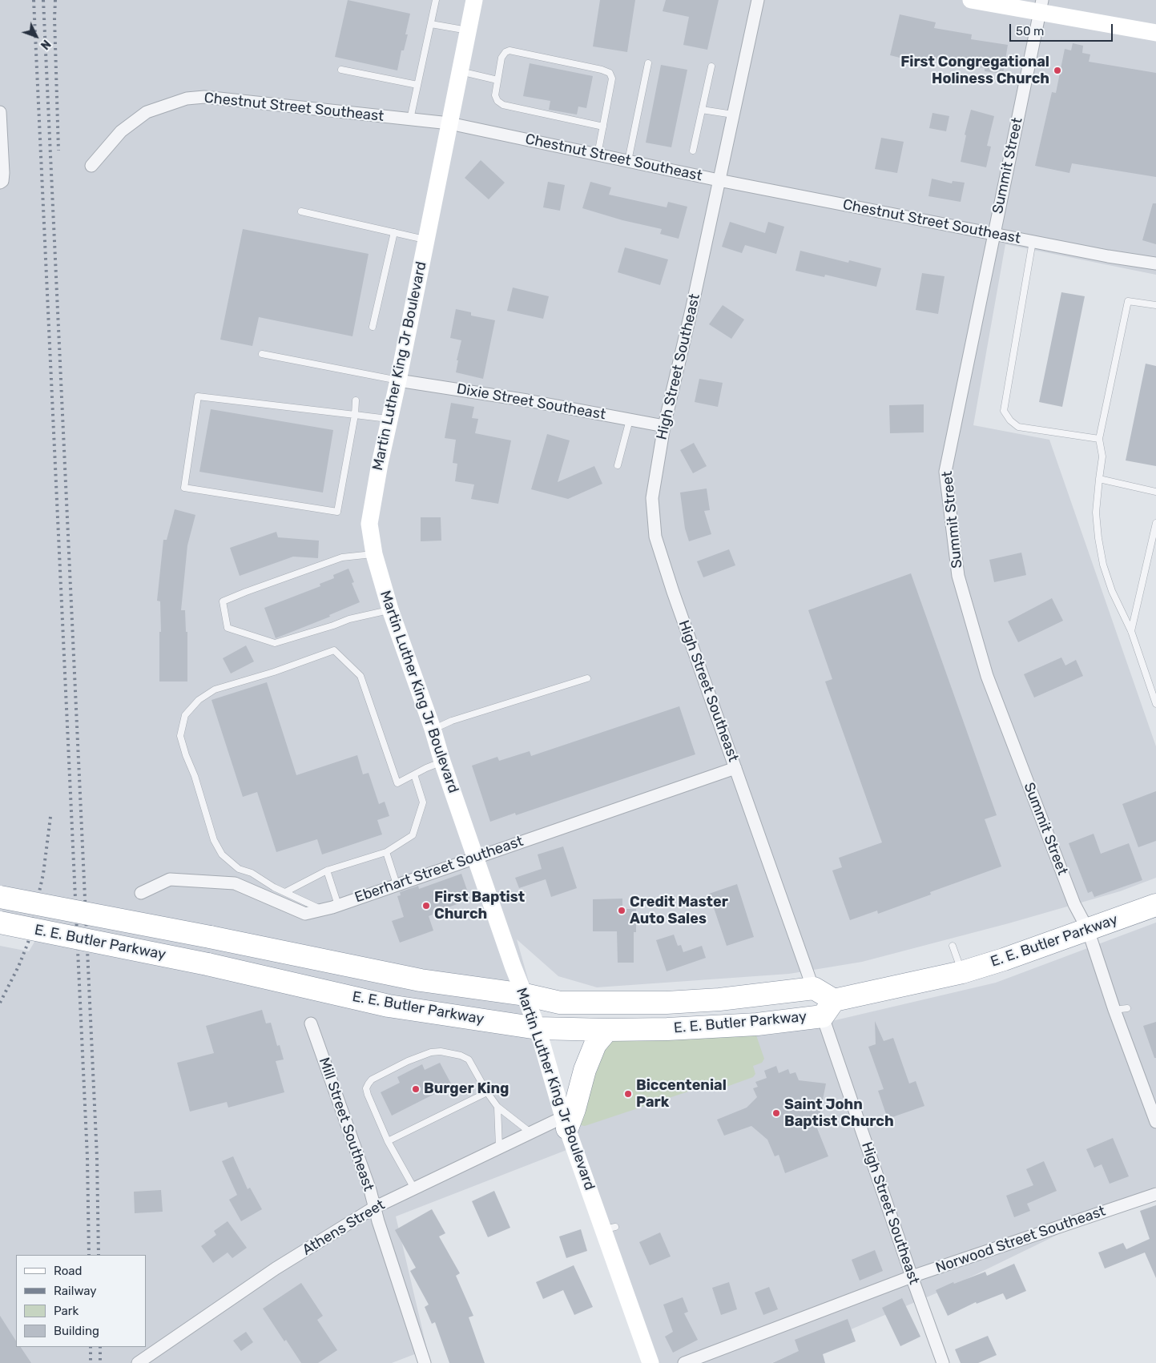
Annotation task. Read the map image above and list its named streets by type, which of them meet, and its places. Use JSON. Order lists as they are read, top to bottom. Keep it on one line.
{"streets":{"highway":["E. E. Butler Parkway"],"main road":["Martin Luther King Jr Boulevard"],"street":["Chestnut Street Southeast","Summit Street","High Street Southeast","Dixie Street Southeast","Eberhart Street Southeast","Mill Street Southeast","Athens Street","Norwood Street Southeast"]},"crossings":[["Chestnut Street Southeast","Summit Street"],["Chestnut Street Southeast","Martin Luther King Jr Boulevard"],["Chestnut Street Southeast","High Street Southeast"],["Summit Street","E. E. Butler Parkway"],["Martin Luther King Jr Boulevard","Dixie Street Southeast"],["Martin Luther King Jr Boulevard","Eberhart Street Southeast"],["Martin Luther King Jr Boulevard","E. E. Butler Parkway"],["Martin Luther King Jr Boulevard","Athens Street"],["High Street Southeast","Dixie Street Southeast"],["High Street Southeast","Eberhart Street Southeast"],["High Street Southeast","E. E. Butler Parkway"],["High Street Southeast","Norwood Street Southeast"],["Mill Street Southeast","Athens Street"]],"places":["First Congregational Holiness Church","First Baptist Church","Credit Master Auto Sales","Burger King","Biccentenial Park","Saint John Baptist Church"],"legend":["Road","Railway","Park","Building"],"scale_bar":"50 m","north":"bottom right"}
